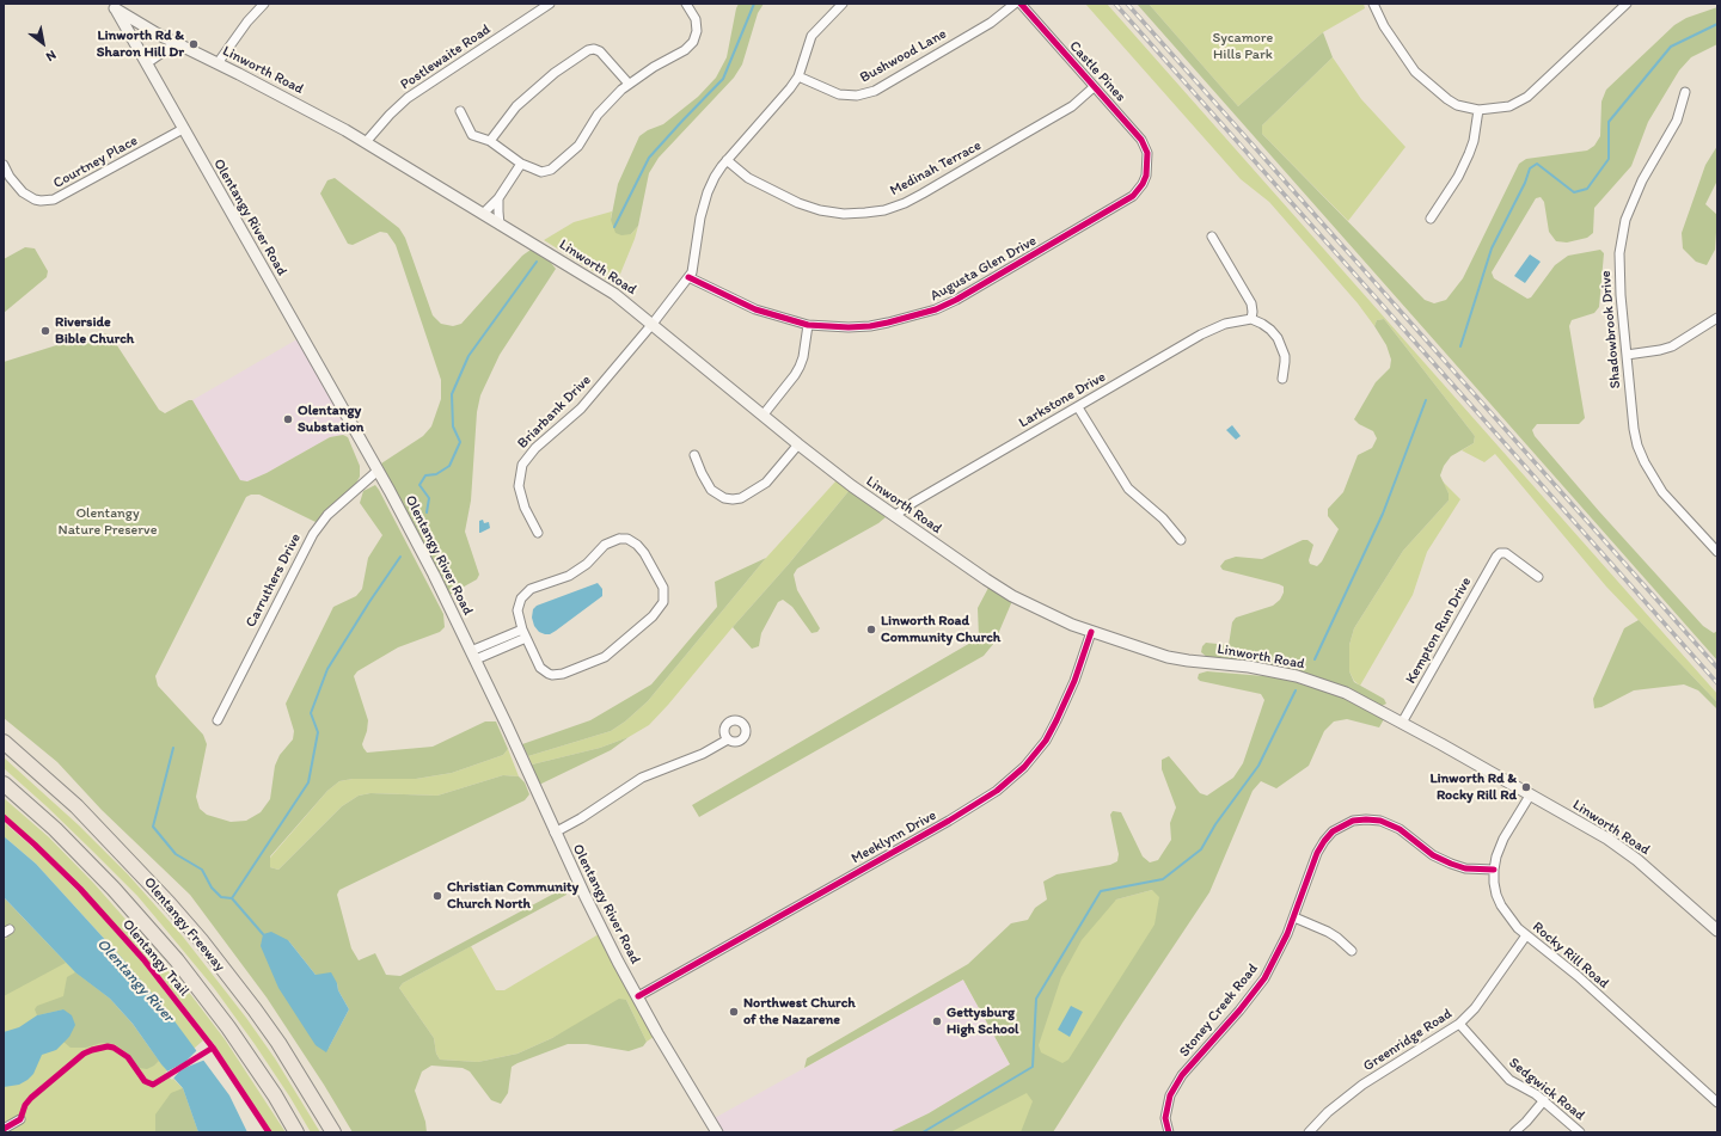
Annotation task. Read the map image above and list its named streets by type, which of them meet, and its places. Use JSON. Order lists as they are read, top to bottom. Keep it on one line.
{"streets":{"highway":["Olentangy Freeway"],"main road":["Linworth Road","Olentangy River Road"],"street":["Bushwood Lane","Postlewaite Road","Castle Pines","Courtney Place","Medinah Terrace","Augusta Glen Drive","Shadowbrook Drive","Larkstone Drive","Briarbank Drive","Carruthers Drive","Kempton Run Drive","Meeklynn Drive","Rocky Rill Road","Stoney Creek Road","Greenridge Road","Sedgwick Road"],"cycle path":["Olentangy Trail"]},"crossings":[["Bushwood Lane","Briarbank Drive"],["Postlewaite Road","Linworth Road"],["Linworth Road","Olentangy River Road"],["Linworth Road","Larkstone Drive"],["Linworth Road","Briarbank Drive"],["Linworth Road","Kempton Run Drive"],["Linworth Road","Meeklynn Drive"],["Linworth Road","Rocky Rill Road"],["Castle Pines","Medinah Terrace"],["Castle Pines","Augusta Glen Drive"],["Courtney Place","Olentangy River Road"],["Medinah Terrace","Briarbank Drive"],["Olentangy River Road","Carruthers Drive"],["Olentangy River Road","Meeklynn Drive"],["Augusta Glen Drive","Briarbank Drive"],["Rocky Rill Road","Stoney Creek Road"],["Rocky Rill Road","Greenridge Road"],["Greenridge Road","Sedgwick Road"]],"water":["Olentangy River"],"parks":["Sycamore Hills Park","Olentangy Nature Preserve"],"places":["Linworth Rd & Sharon Hill Dr","Riverside Bible Church","Olentangy Substation","Linworth Road Community Church","Linworth Rd & Rocky Rill Rd","Christian Community Church North","Northwest Church of the Nazarene","Gettysburg High School"],"north":"bottom right"}
